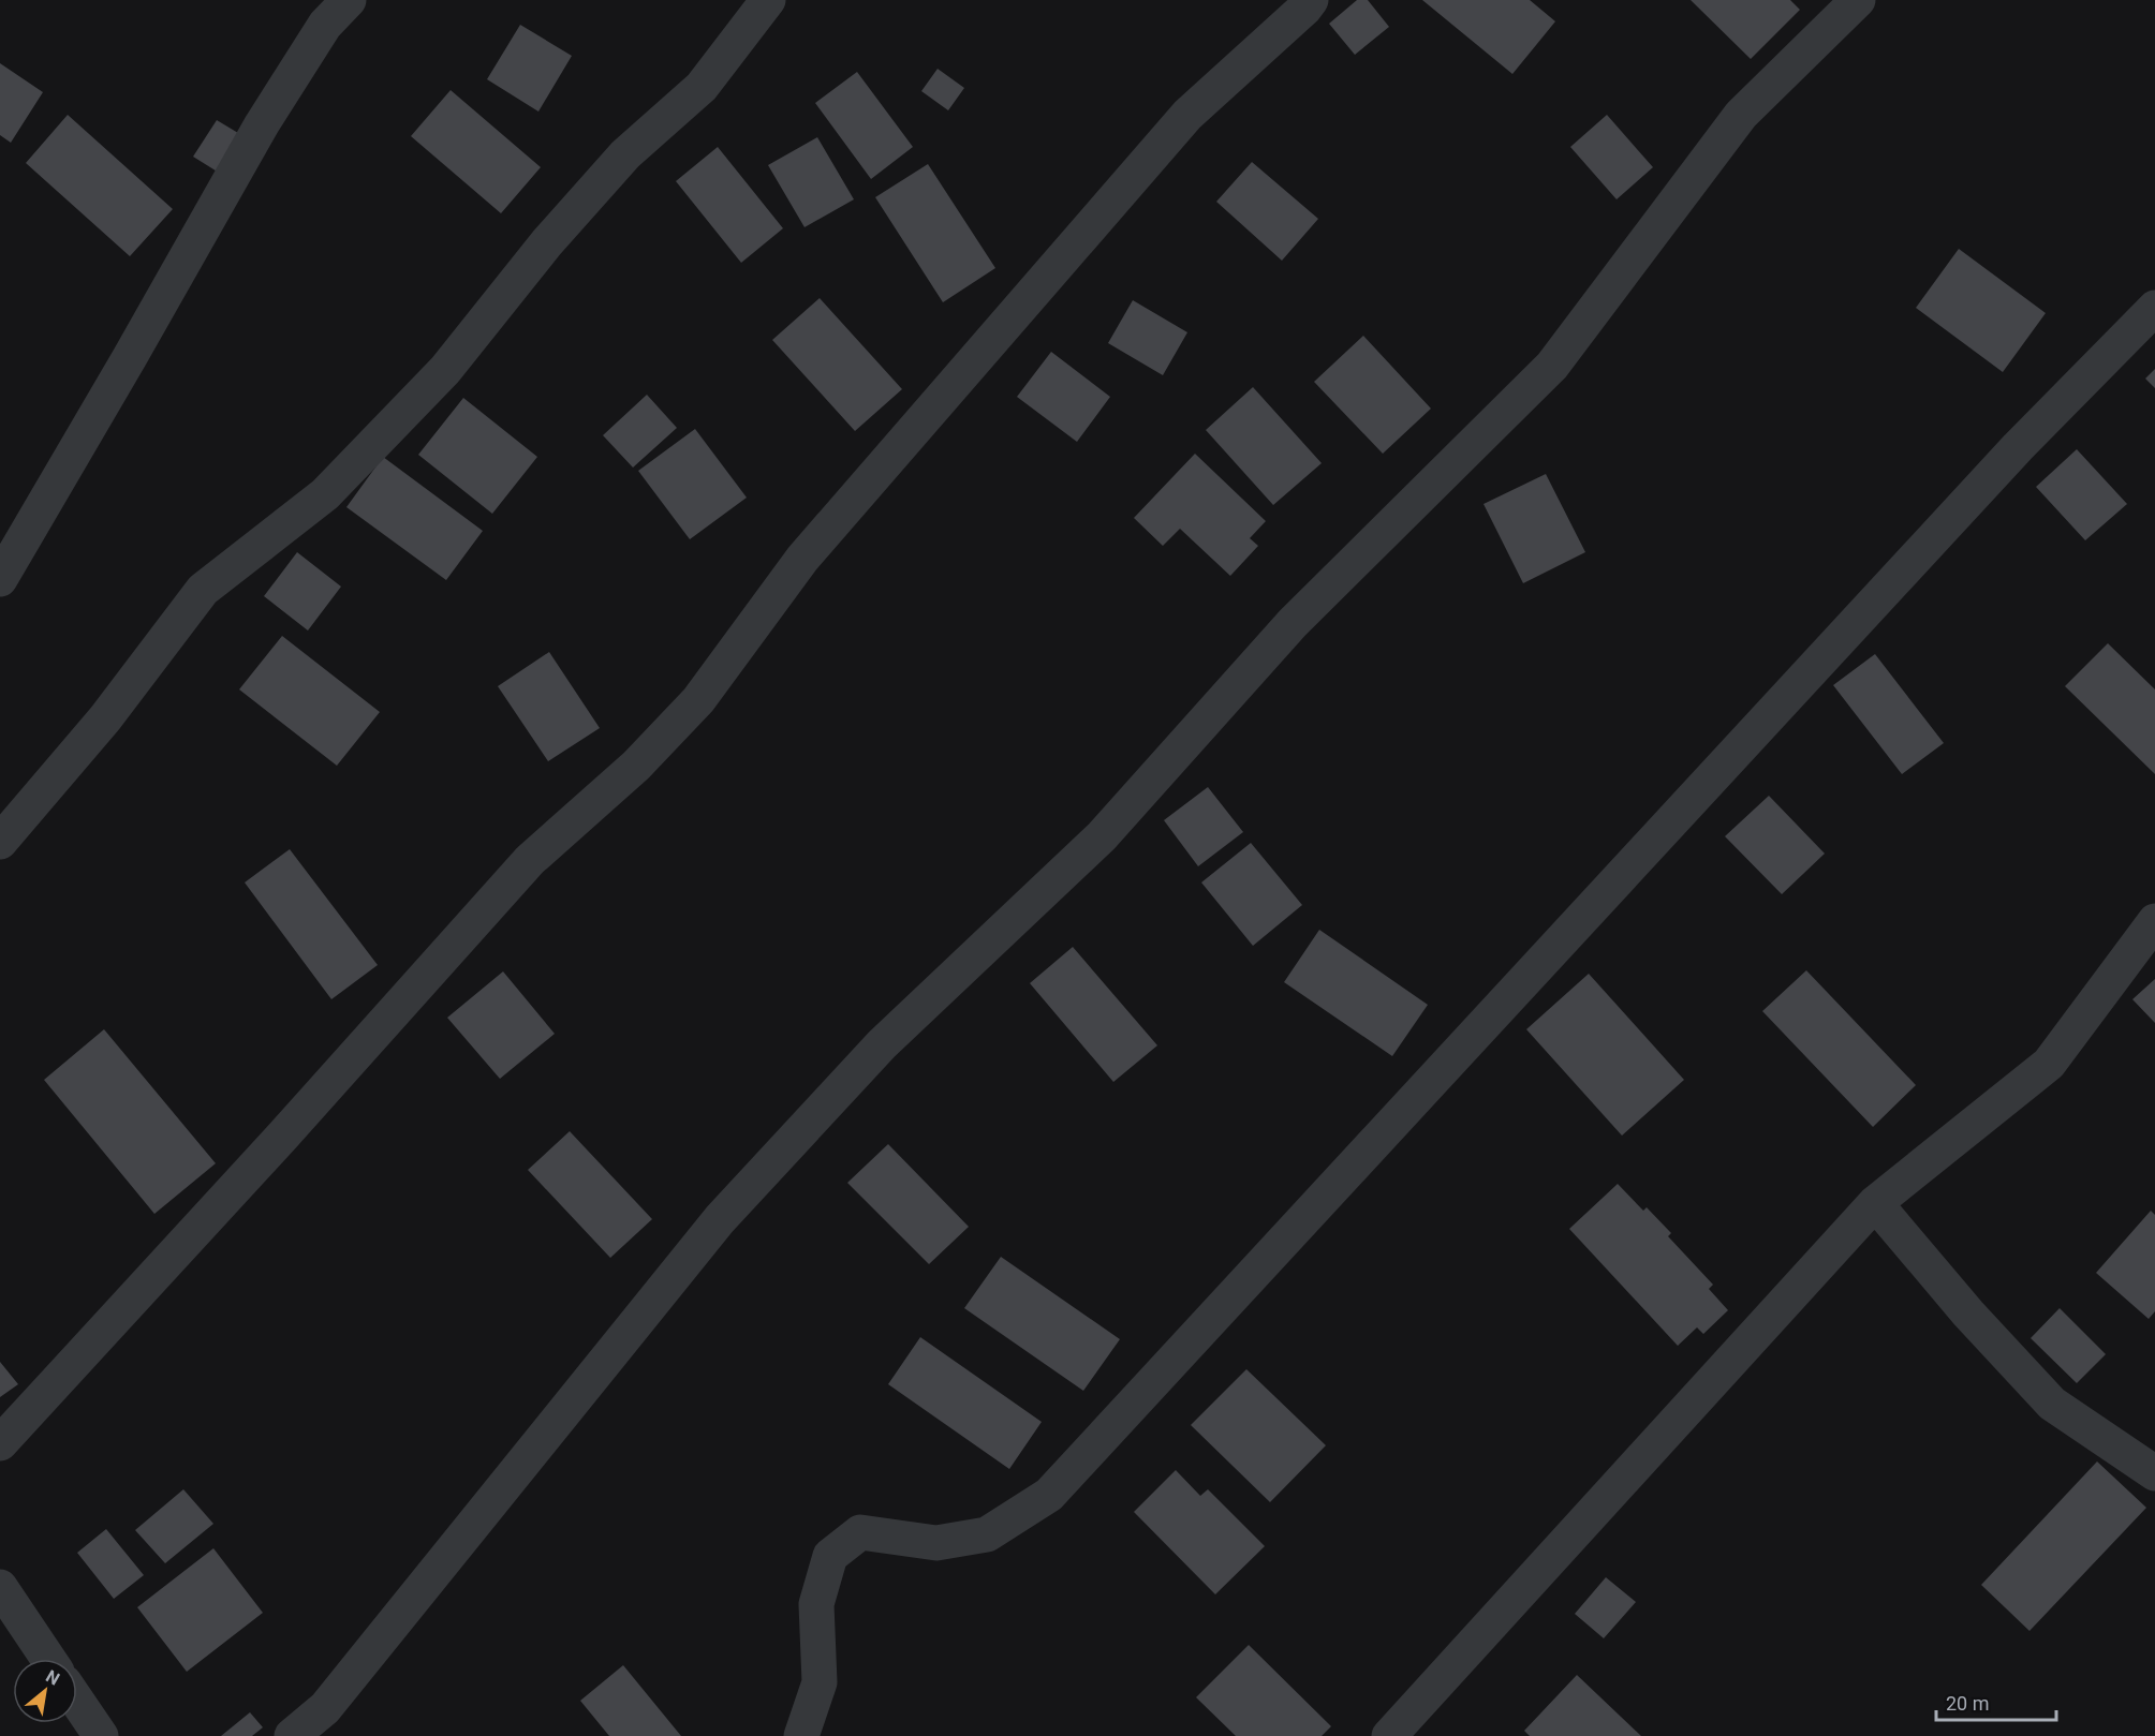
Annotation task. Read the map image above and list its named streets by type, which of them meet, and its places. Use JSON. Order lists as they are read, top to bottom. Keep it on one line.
{"scale_bar":"20 m","north":"top right"}
